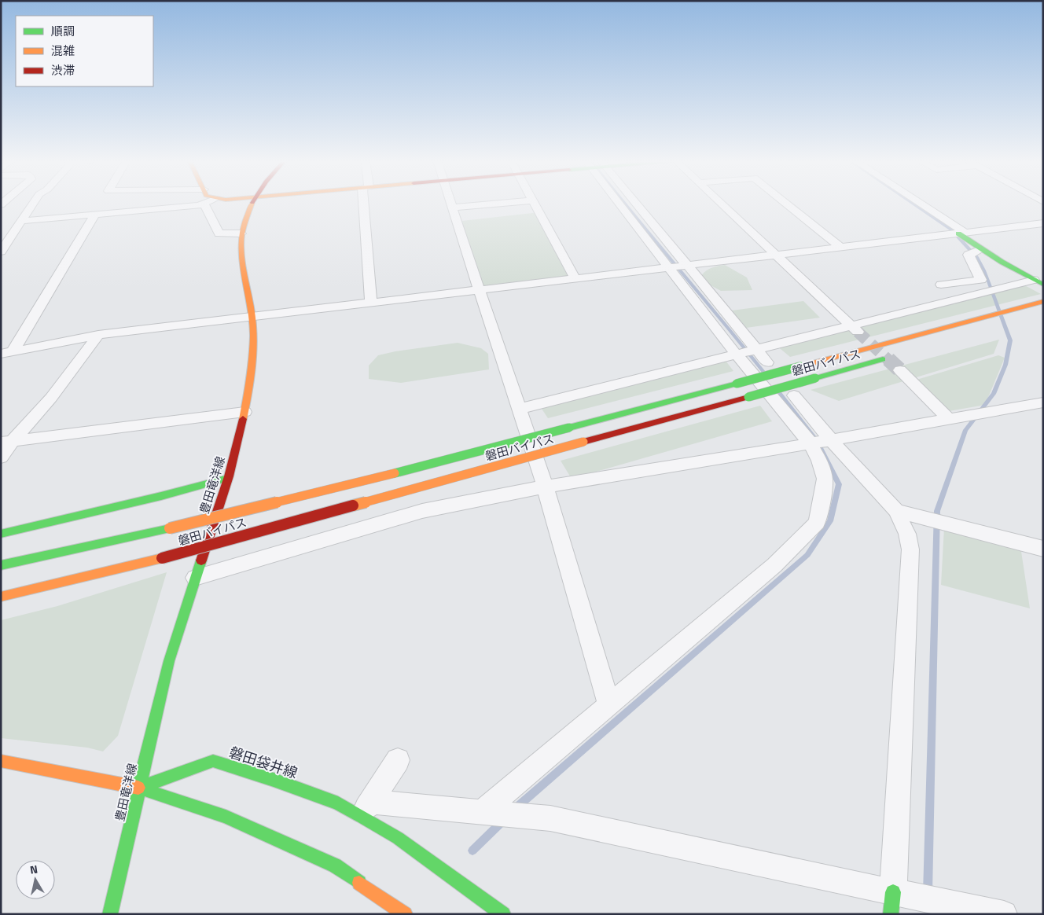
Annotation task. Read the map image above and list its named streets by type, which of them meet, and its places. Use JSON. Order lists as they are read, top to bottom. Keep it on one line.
{"streets":{"main road":["磐田バイパス","豊田竜洋線","磐田袋井線"]},"crossings":[["豊田竜洋線","磐田袋井線"]],"legend":["順調","混雑","渋滞"],"north":"top"}
